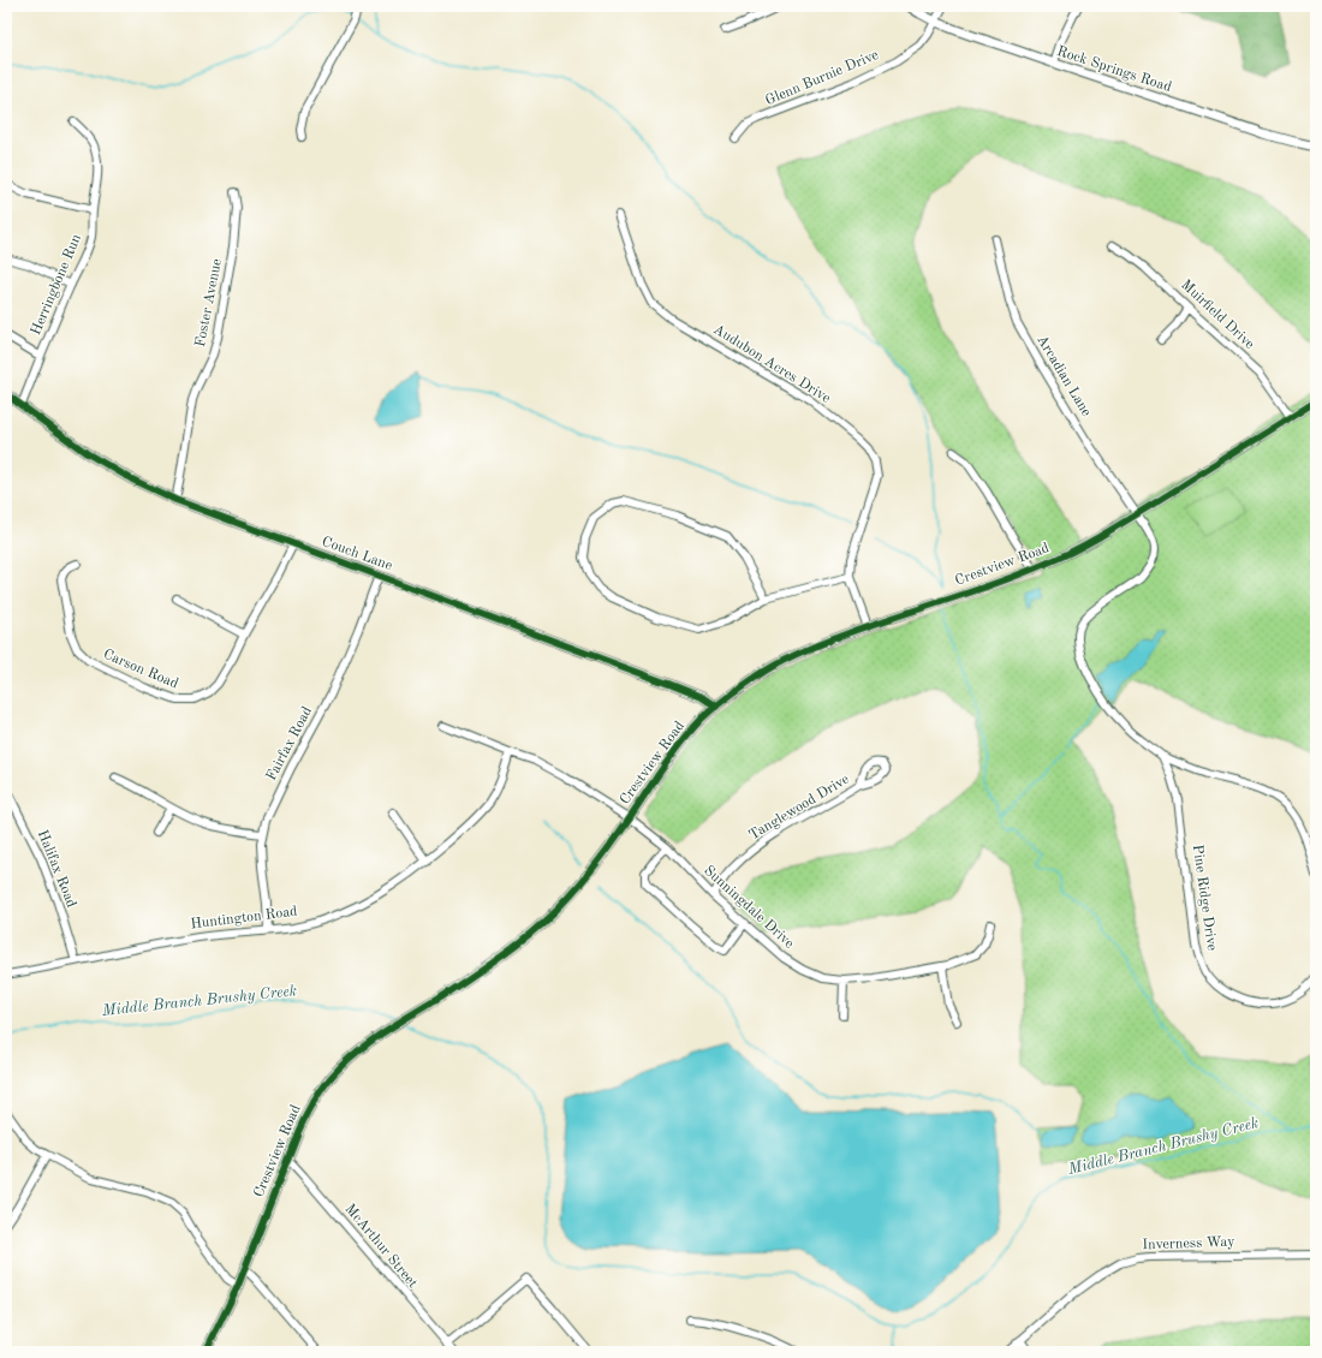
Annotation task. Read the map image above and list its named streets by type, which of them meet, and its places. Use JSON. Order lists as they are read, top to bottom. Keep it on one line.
{"streets":{"street":["Rock Springs Road","Glenn Burnie Drive","Herringbone Run","Foster Avenue","Muirfield Drive","Audubon Acres Drive","Arcadian Lane","Couch Lane","Crestview Road","Carson Road","Fairfax Road","Tanglewood Drive","Halifax Road","Pine Ridge Drive","Sunningdale Drive","Huntington Road","Inverness Way","McArthur Street"]},"crossings":[["Rock Springs Road","Glenn Burnie Drive"],["Herringbone Run","Couch Lane"],["Foster Avenue","Couch Lane"],["Muirfield Drive","Crestview Road"],["Audubon Acres Drive","Crestview Road"],["Arcadian Lane","Crestview Road"],["Arcadian Lane","Pine Ridge Drive"],["Couch Lane","Crestview Road"],["Couch Lane","Carson Road"],["Couch Lane","Fairfax Road"],["Crestview Road","Pine Ridge Drive"],["Crestview Road","Sunningdale Drive"],["Crestview Road","McArthur Street"],["Fairfax Road","Huntington Road"],["Tanglewood Drive","Sunningdale Drive"],["Halifax Road","Huntington Road"]],"water":["Middle Branch Brushy Creek"]}
